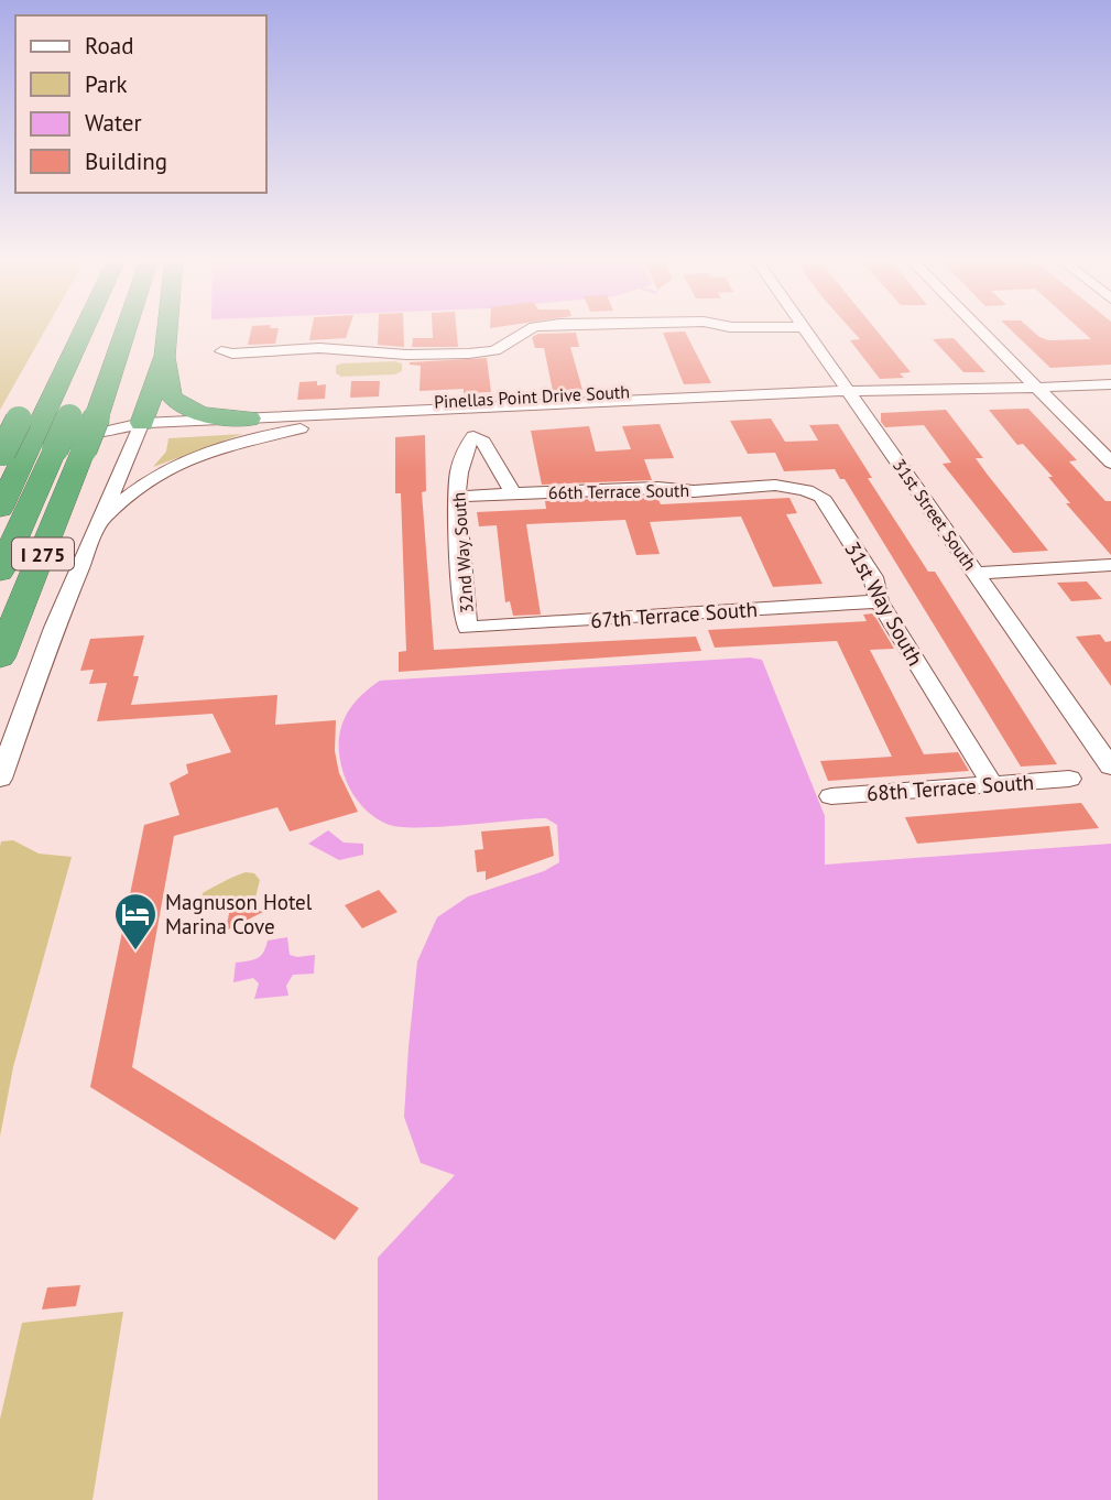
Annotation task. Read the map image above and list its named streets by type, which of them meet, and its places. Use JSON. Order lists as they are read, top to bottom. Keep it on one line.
{"streets":{"highway":["I 275"],"street":["Pinellas Point Drive South","66th Terrace South","31st Street South","32nd Way South","31st Way South","67th Terrace South","68th Terrace South"]},"crossings":[["Pinellas Point Drive South","31st Street South"],["Pinellas Point Drive South","32nd Way South"],["Pinellas Point Drive South","I 275"],["66th Terrace South","32nd Way South"],["66th Terrace South","31st Way South"],["32nd Way South","67th Terrace South"],["31st Way South","67th Terrace South"],["31st Way South","68th Terrace South"]],"places":{"hotel":["Magnuson Hotel Marina Cove"]},"legend":["Road","Park","Water","Building"]}
